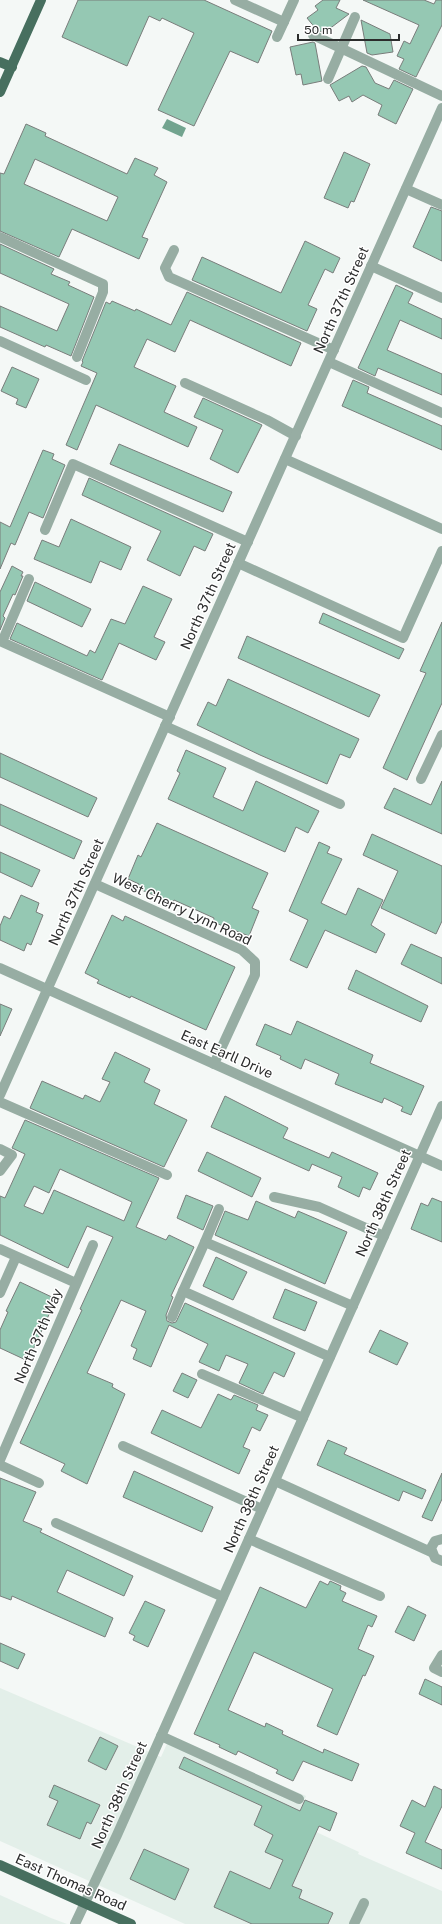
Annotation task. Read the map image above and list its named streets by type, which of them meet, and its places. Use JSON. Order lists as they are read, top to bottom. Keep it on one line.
{"streets":{"main road":["East Thomas Road"],"street":["North 37th Street","West Cherry Lynn Road","East Earll Drive","North 38th Street","North 37th Way"]},"crossings":[["North 37th Street","West Cherry Lynn Road"],["North 37th Street","East Earll Drive"],["West Cherry Lynn Road","East Earll Drive"],["East Earll Drive","North 38th Street"],["North 38th Street","East Thomas Road"]],"scale_bar":"50 m"}
